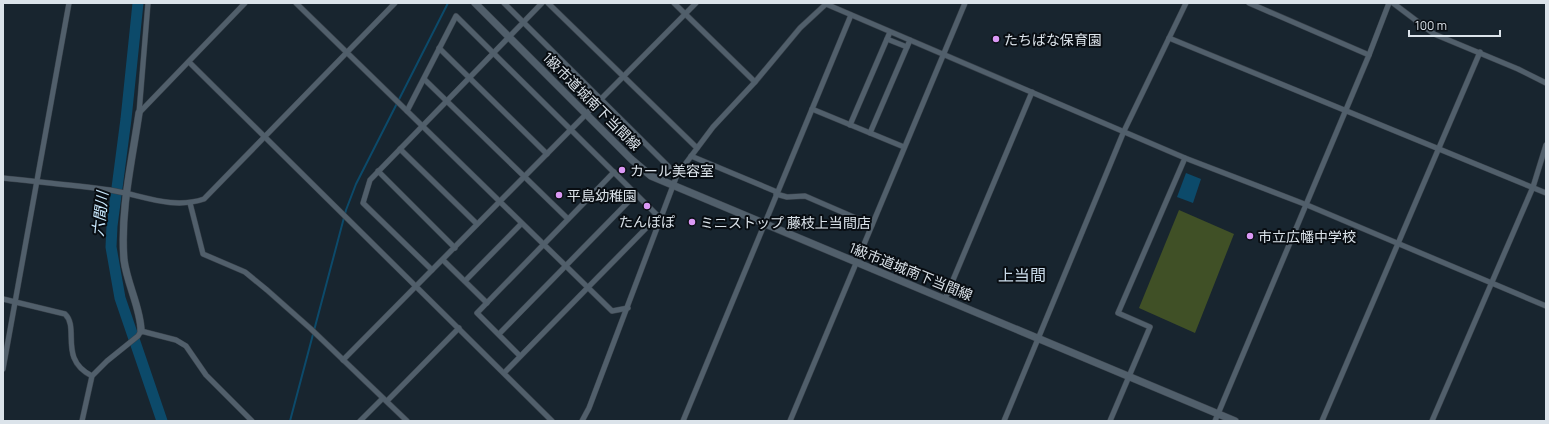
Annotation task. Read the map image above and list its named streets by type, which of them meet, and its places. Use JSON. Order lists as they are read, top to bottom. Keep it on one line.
{"streets":{"street":["1級市道城南下当間線"]},"districts":["上当間"],"water":["六間川"],"places":["たちばな保育園","カール美容室","平島幼稚園","たんぽぽ","ミニストップ 藤枝上当間店","市立広幡中学校"],"scale_bar":"100 m"}
